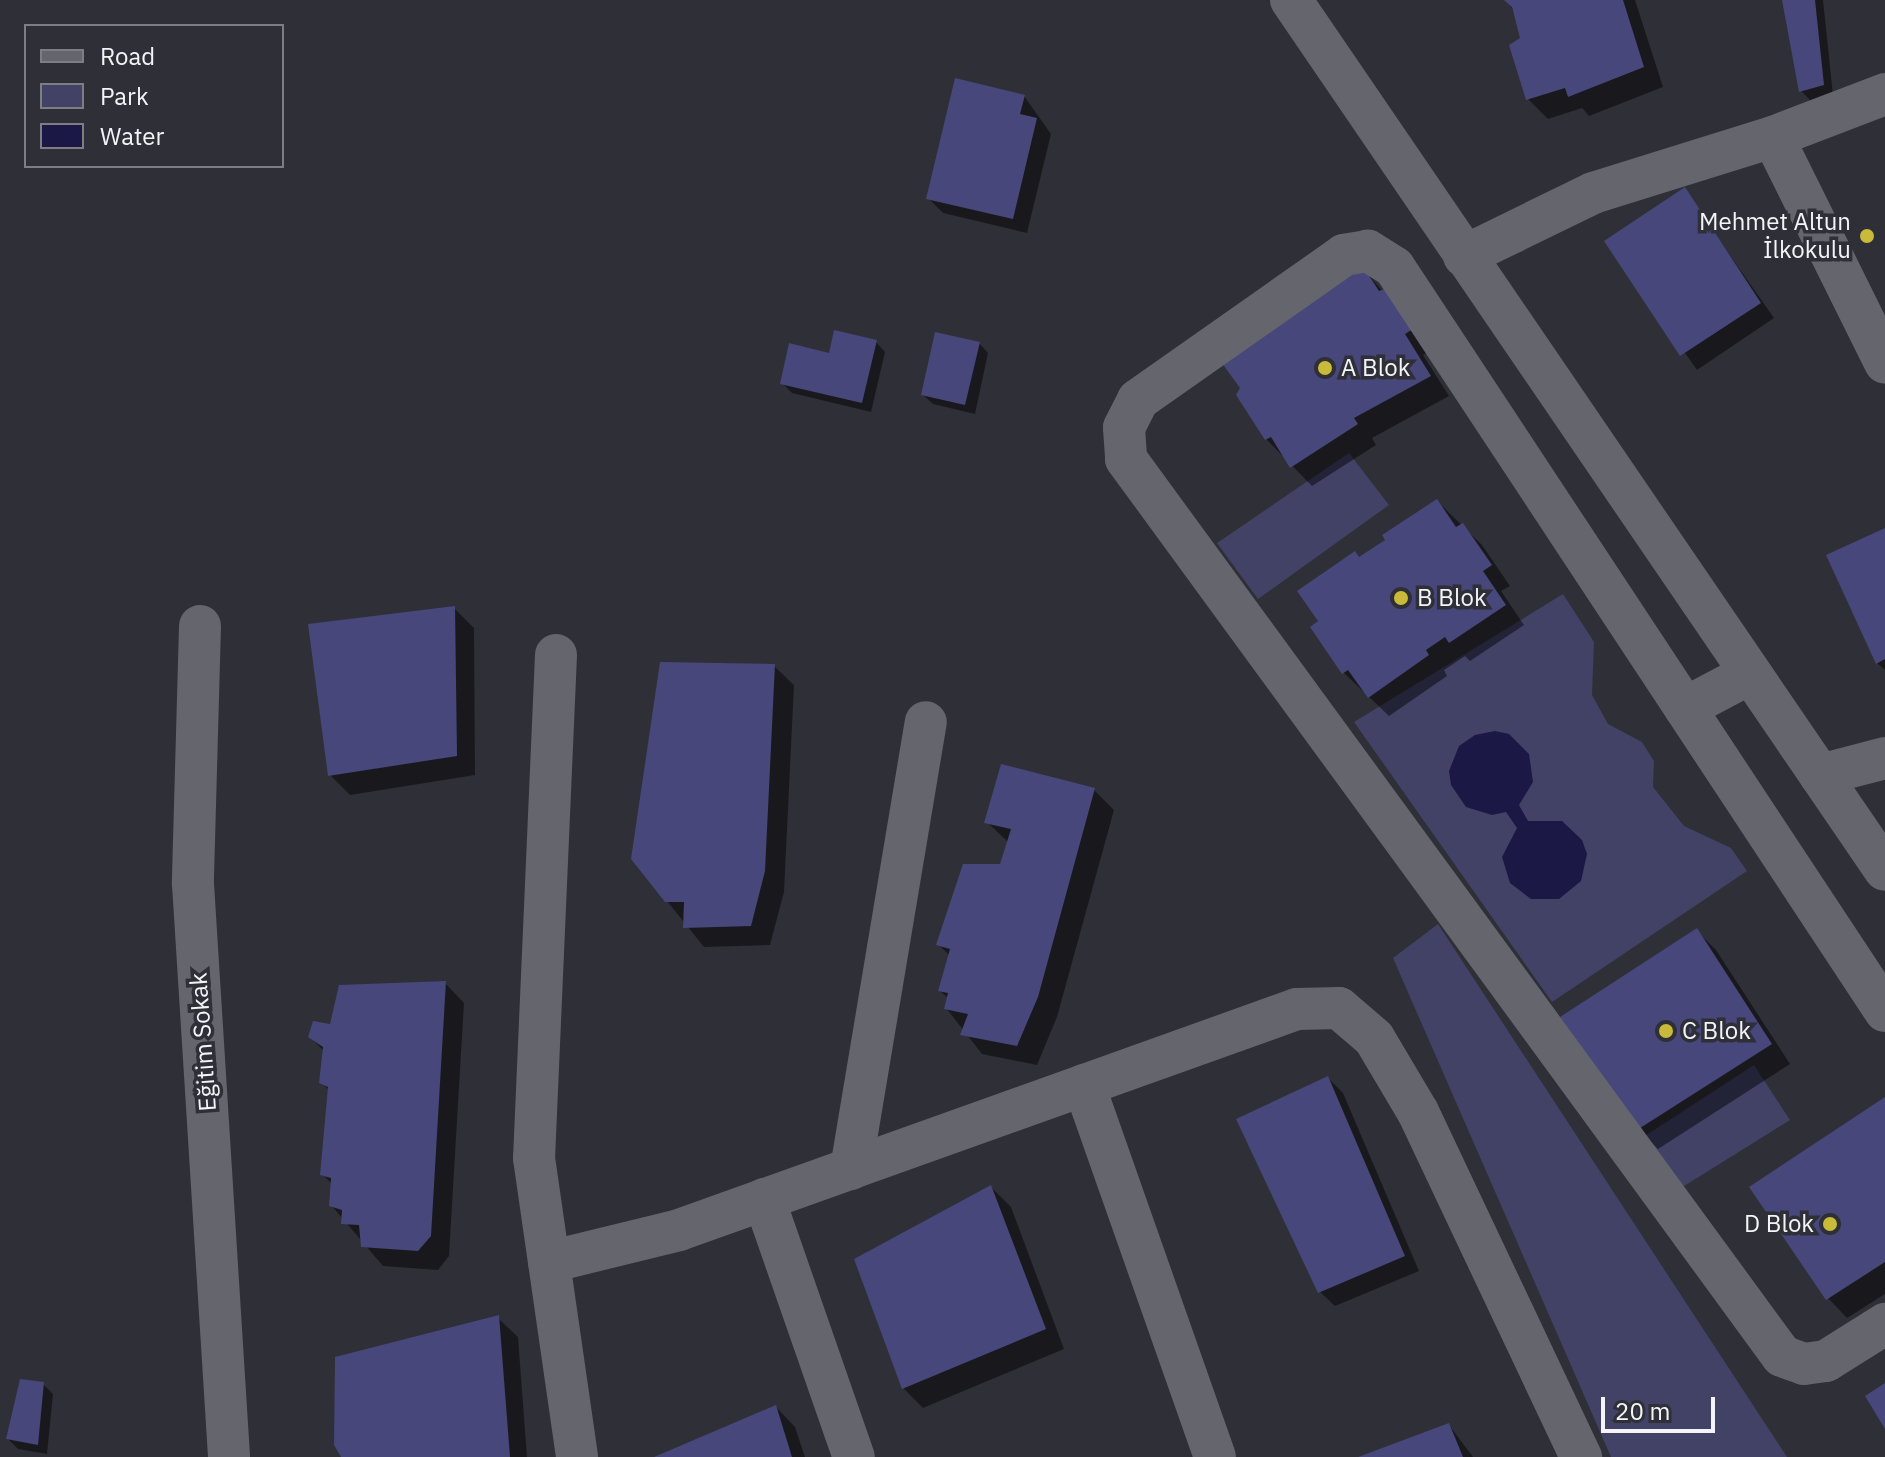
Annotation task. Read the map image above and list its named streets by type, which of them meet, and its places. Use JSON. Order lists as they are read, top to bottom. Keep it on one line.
{"streets":{"street":["Eğitim Sokak"]},"places":["Mehmet Altun İlkokulu","A Blok","B Blok","C Blok","D Blok"],"legend":["Road","Park","Water"],"scale_bar":"20 m"}
